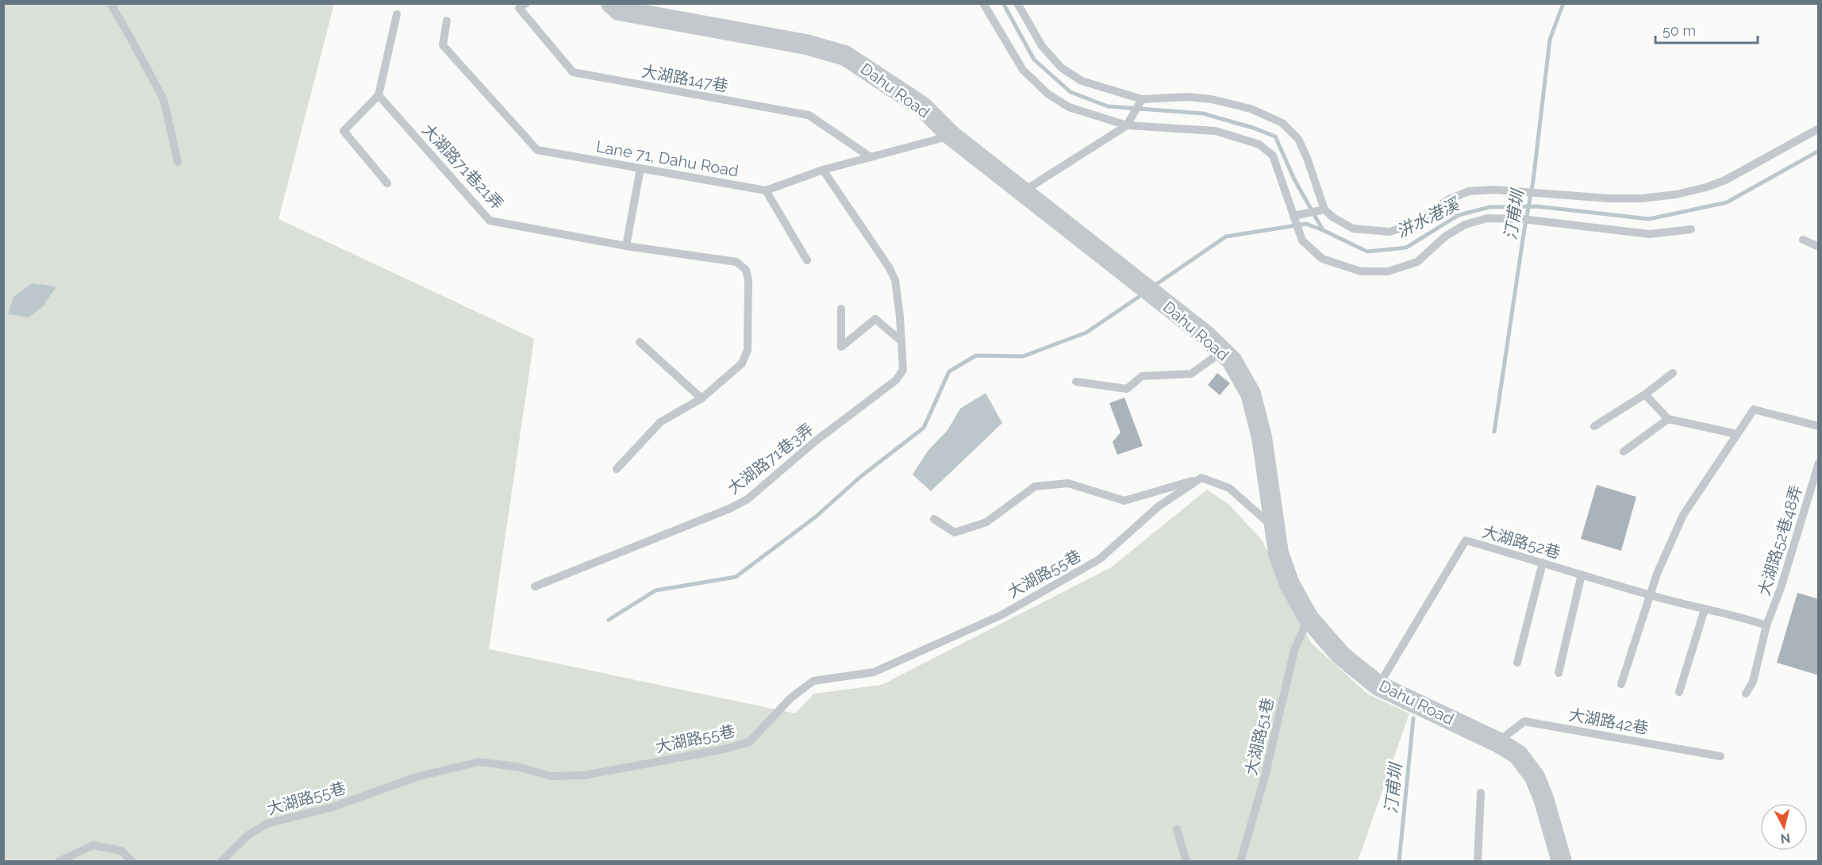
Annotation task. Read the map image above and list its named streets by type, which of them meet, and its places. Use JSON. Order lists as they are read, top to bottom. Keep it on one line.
{"streets":{"street":["Dahu Road"],"lane":["大湖路147巷","Lane 71, Dahu Road","大湖路71巷21弄","大湖路71巷3弄","大湖路52巷48弄","大湖路52巷","大湖路55巷","大湖路42巷","大湖路51巷"]},"crossings":[["大湖路147巷","Lane 71, Dahu Road"],["Dahu Road","Lane 71, Dahu Road"],["Dahu Road","大湖路52巷"],["Dahu Road","大湖路42巷"],["Dahu Road","大湖路51巷"],["Lane 71, Dahu Road","大湖路71巷3弄"],["大湖路52巷48弄","大湖路52巷"]],"water":["汀甫圳","汫水港溪"],"scale_bar":"50 m","north":"bottom"}
